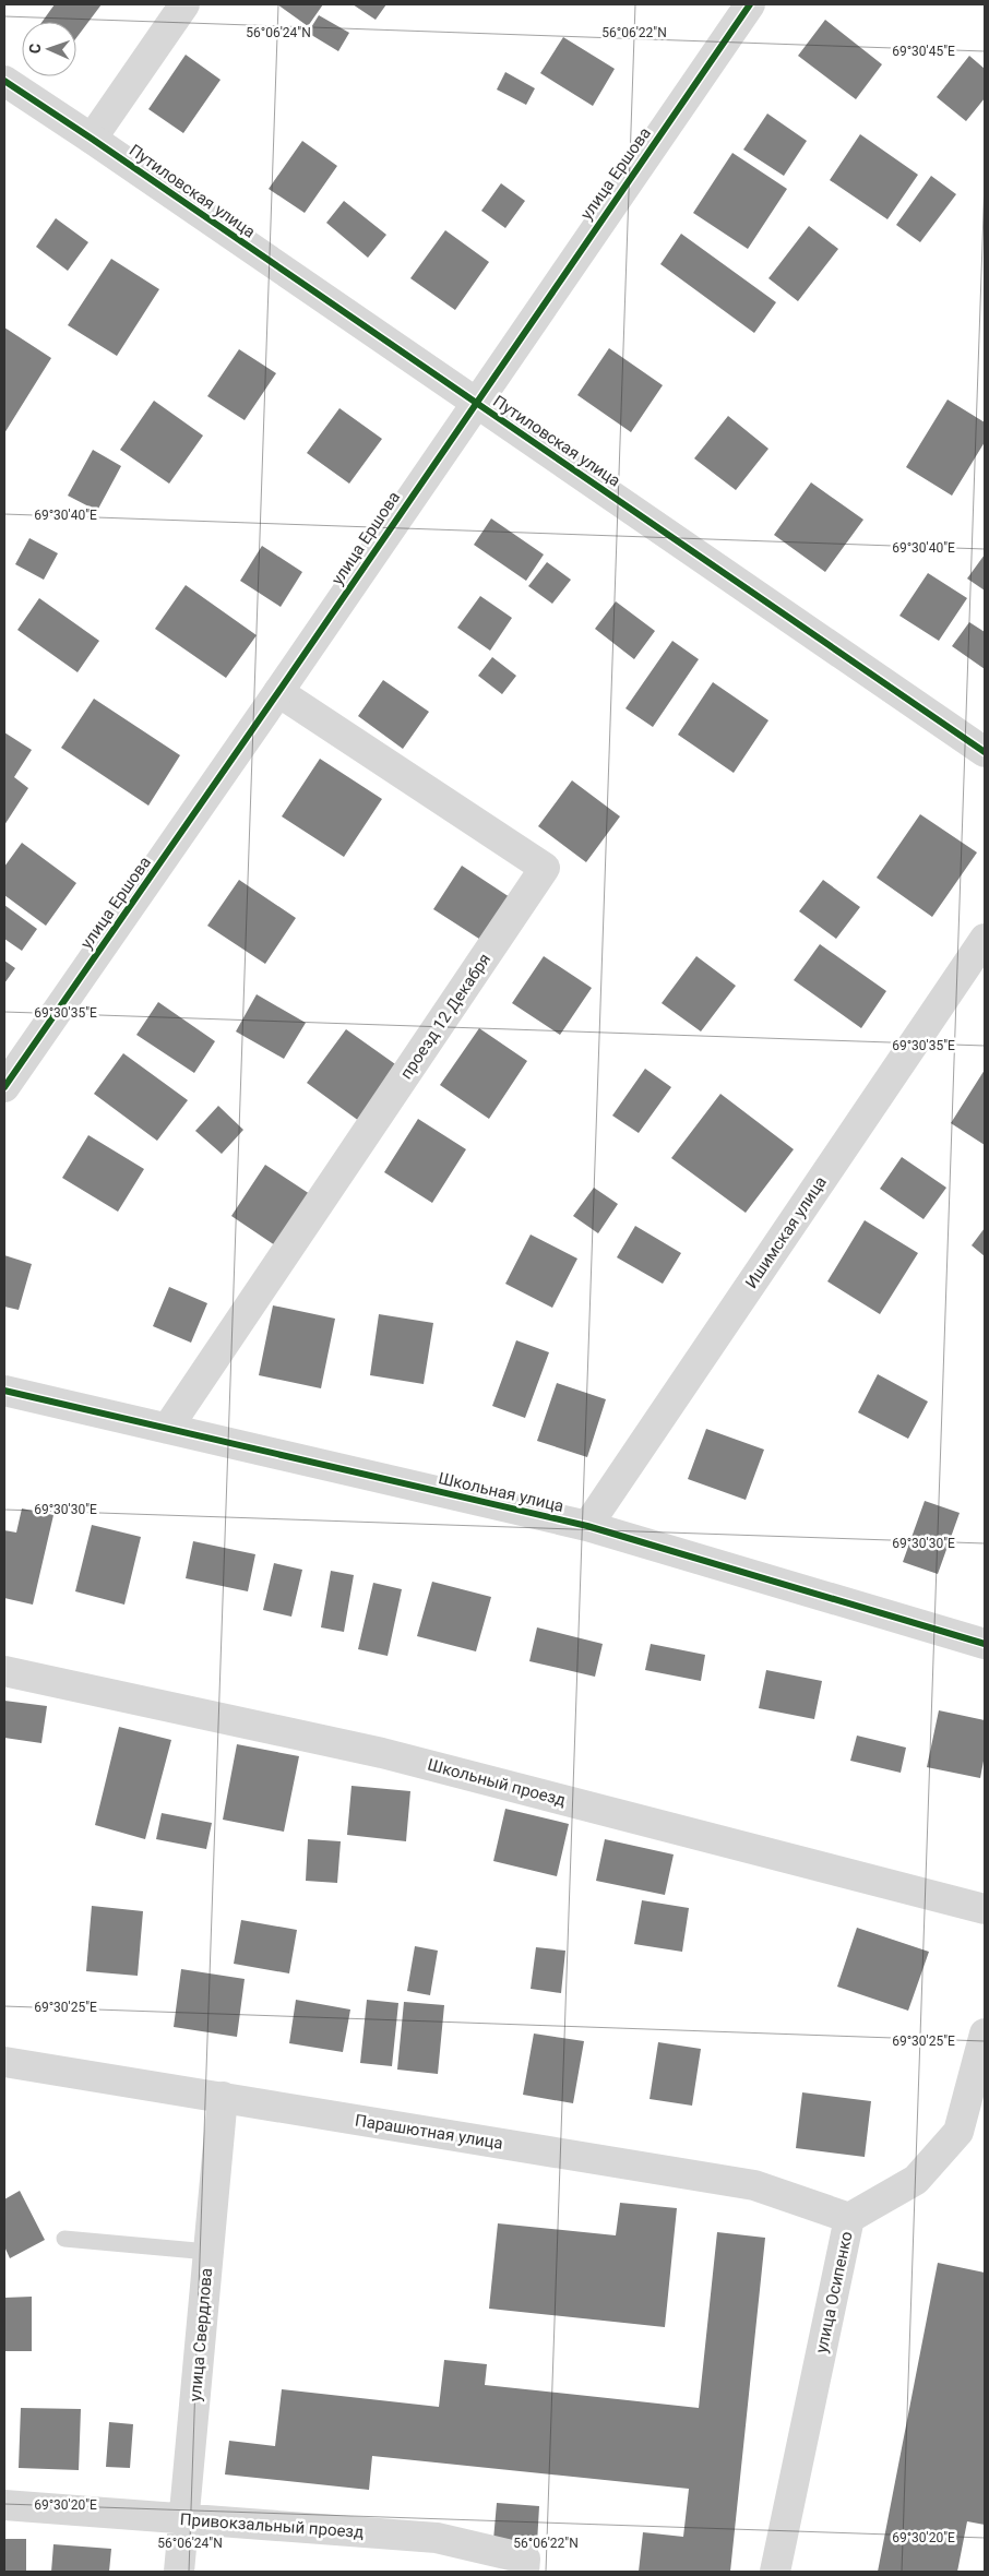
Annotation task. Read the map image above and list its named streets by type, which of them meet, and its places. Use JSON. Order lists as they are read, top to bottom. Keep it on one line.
{"streets":{"street":["улица Ершова","Путиловская улица","проезд 12 Декабря","Ишимская улица","Школьная улица","Школьный проезд","Парашютная улица","улица Осипенко","улица Свердлова","Привокзальный проезд"]},"crossings":[["улица Ершова","Путиловская улица"],["улица Ершова","проезд 12 Декабря"],["проезд 12 Декабря","Школьная улица"],["Ишимская улица","Школьная улица"],["Парашютная улица","улица Осипенко"],["Парашютная улица","улица Свердлова"],["улица Свердлова","Привокзальный проезд"]],"north":"left","coordinates":["56°06'24\"N","56°06'22\"N","69°30'45\"E","69°30'40\"E","69°30'35\"E","69°30'30\"E","69°30'25\"E","69°30'20\"E"]}
